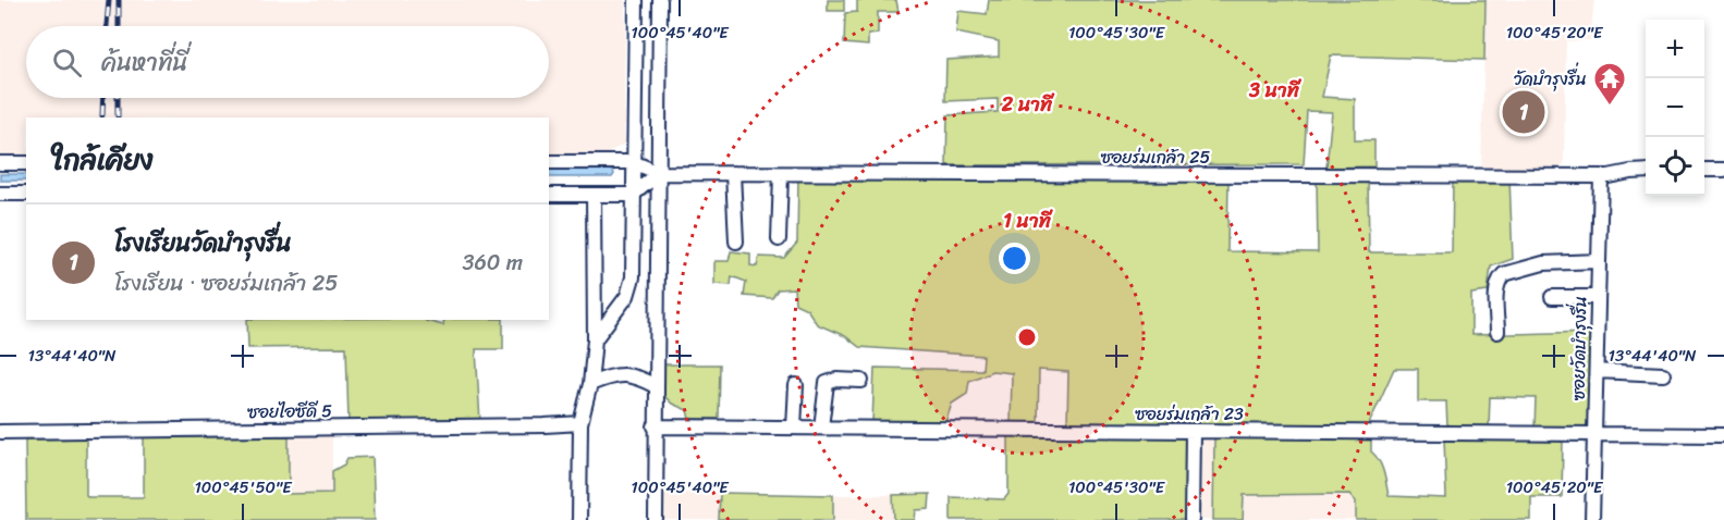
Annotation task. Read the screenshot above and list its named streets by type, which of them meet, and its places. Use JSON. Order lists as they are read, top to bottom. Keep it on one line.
{"streets":{"street":["ซอยร่มเกล้า 25","ซอยวัดบำรุงรื่น","ซอยไอซีดี 5","ซอยร่มเกล้า 23"]},"crossings":[["ซอยร่มเกล้า 25","ซอยวัดบำรุงรื่น"],["ซอยวัดบำรุงรื่น","ซอยร่มเกล้า 23"]],"places":{"temple":["วัดบำรุงรื่น"]},"page":{"map_buttons":["+","−"],"search":"ค้นหาที่นี่","pins":"1","heading":"ใกล้เคียง","list":[{"mark":"1","name":"โรงเรียนวัดบำรุงรื่น","note":"โรงเรียน · ซอยร่มเกล้า 25","value":"360 m"}]},"coordinates":["100°45'40\"E","100°45'30\"E","100°45'20\"E","13°44'40\"N","100°45'50\"E"],"rings":["3 นาที","2 นาที","1 นาที"]}
